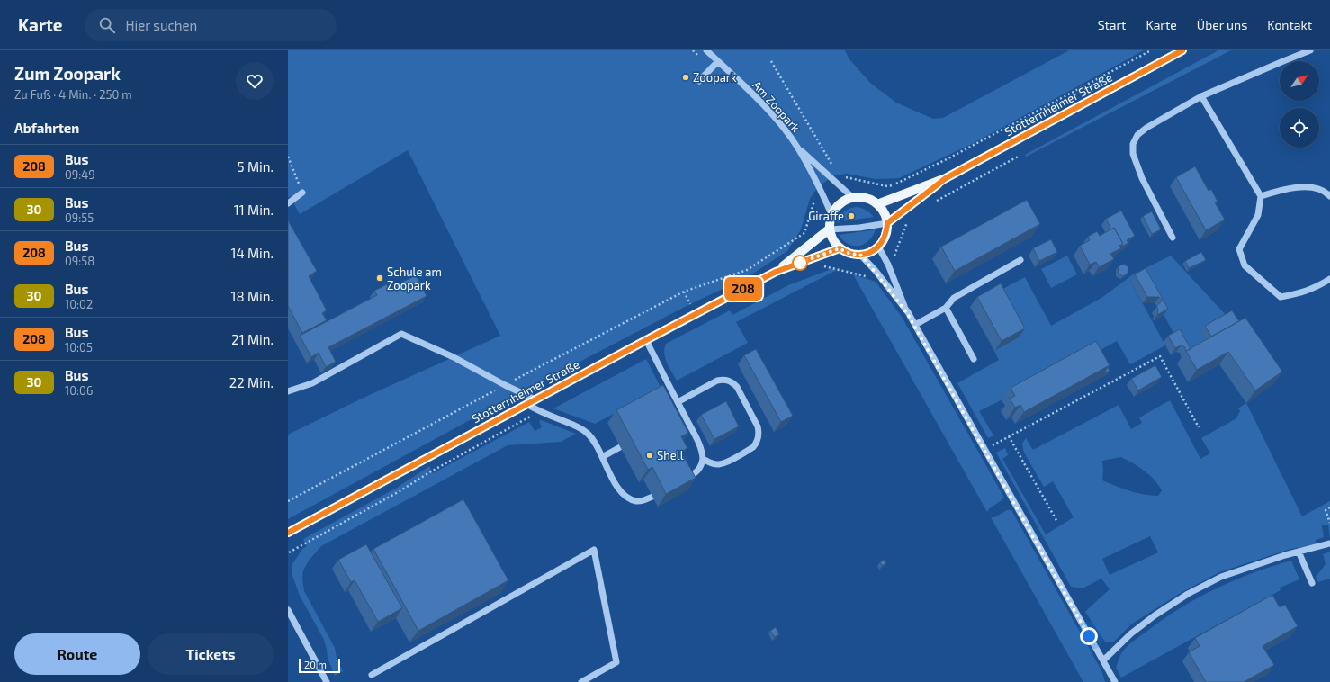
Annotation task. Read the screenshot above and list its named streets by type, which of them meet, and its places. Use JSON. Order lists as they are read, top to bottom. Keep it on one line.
{"streets":{"main road":["Stotternheimer Straße"],"street":["Am Zoopark"]},"places":["Zoopark","Giraffe","Schule am Zoopark","Shell"],"lines":["bus line 208"],"scale_bar":"20 m","north":"top right","page":{"header":"Karte","search":"Hier suchen","nav":["Start","Karte","Über uns","Kontakt"],"heading":[["Zum Zoopark","Zu Fuß · 4 Min. · 250 m"],"Abfahrten"],"on_map":"208","list":[{"mark":"208","name":"Bus","note":"09:49","value":"5 Min."},{"mark":"30","name":"Bus","note":"09:55","value":"11 Min."},{"mark":"208","name":"Bus","note":"09:58","value":"14 Min."},{"mark":"30","name":"Bus","note":"10:02","value":"18 Min."},{"mark":"208","name":"Bus","note":"10:05","value":"21 Min."},{"mark":"30","name":"Bus","note":"10:06","value":"22 Min."}],"buttons":["Route","Tickets"],"scale":"20 m"}}
